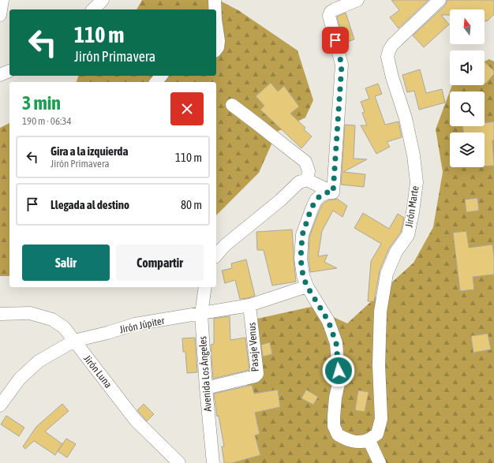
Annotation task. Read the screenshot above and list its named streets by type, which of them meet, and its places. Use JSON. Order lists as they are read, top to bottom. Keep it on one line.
{"streets":{"street":["Jirón Marte","Jirón Júpiter","Pasaje Venus","Jirón Luna","Avenida Los Ángeles"]},"crossings":[["Jirón Júpiter","Pasaje Venus"],["Jirón Júpiter","Jirón Luna"],["Jirón Júpiter","Avenida Los Ángeles"],["Pasaje Venus","Avenida Los Ángeles"]],"north":"top","page":{"turn":["110 m","Jirón Primavera"],"heading":["3 min","190 m · 06:34"],"list":[{"name":"Gira a la izquierda","note":"Jirón Primavera","value":"110 m"},{"name":"Llegada al destino","value":"80 m"}],"buttons":["Salir","Compartir"]}}
